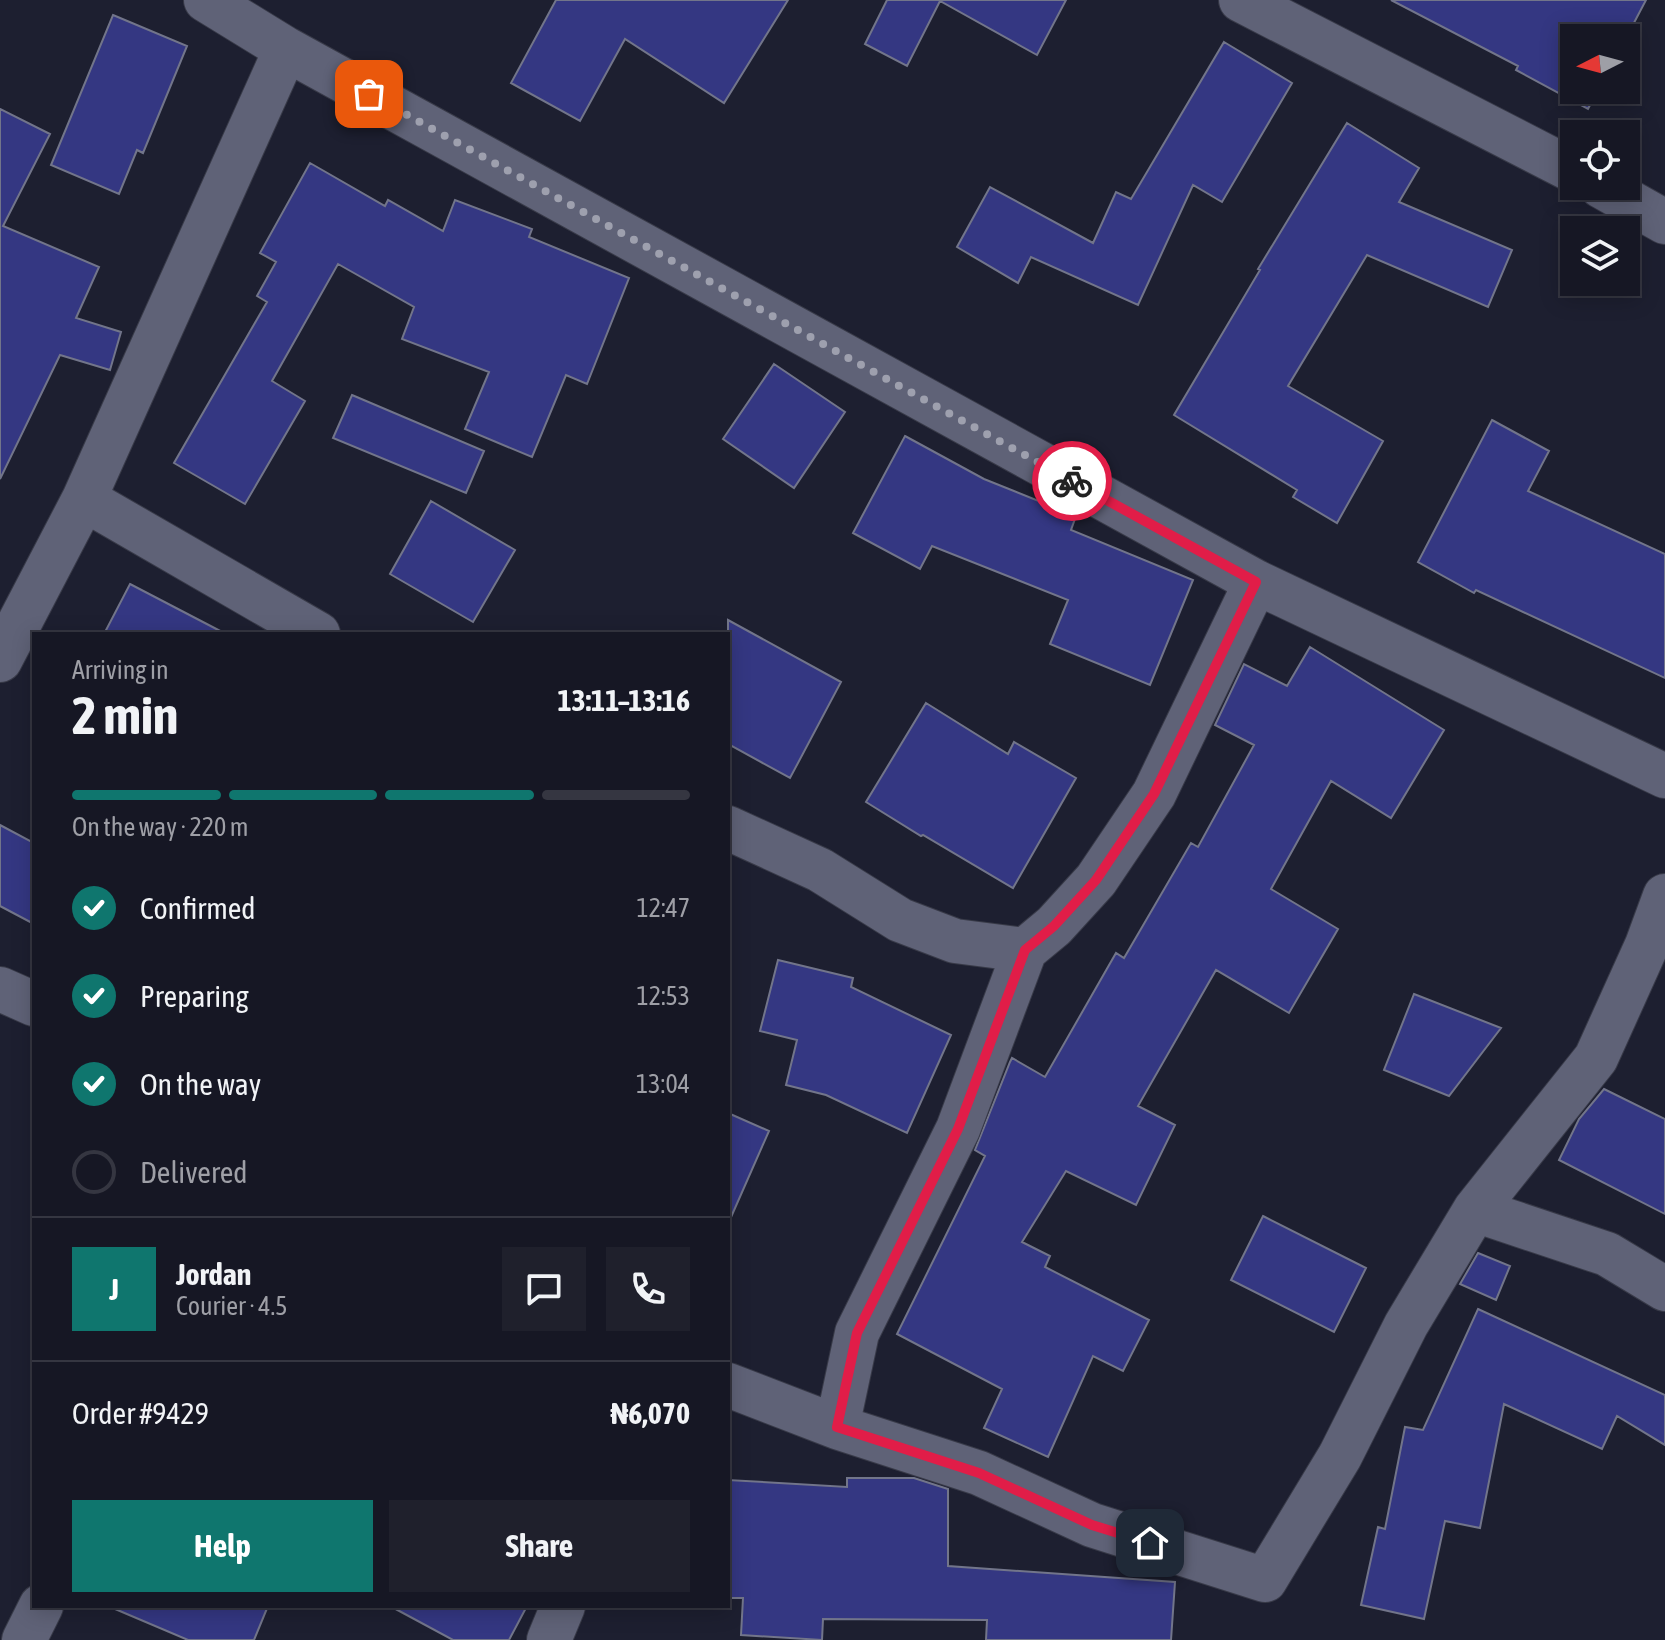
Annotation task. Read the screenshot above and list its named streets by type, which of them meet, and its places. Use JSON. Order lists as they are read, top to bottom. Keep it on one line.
{"north":"left","page":{"heading":["2 min","Arriving in","13:11–13:16"],"panel":["Jordan","Courier · 4.5","Order #9429","₦6,070"],"bar":"On the way · 220 m","list":[["Confirmed","12:47"],["Preparing","12:53"],["On the way","13:04"],"Delivered"],"round":"J","buttons":["Help","Share"]}}
